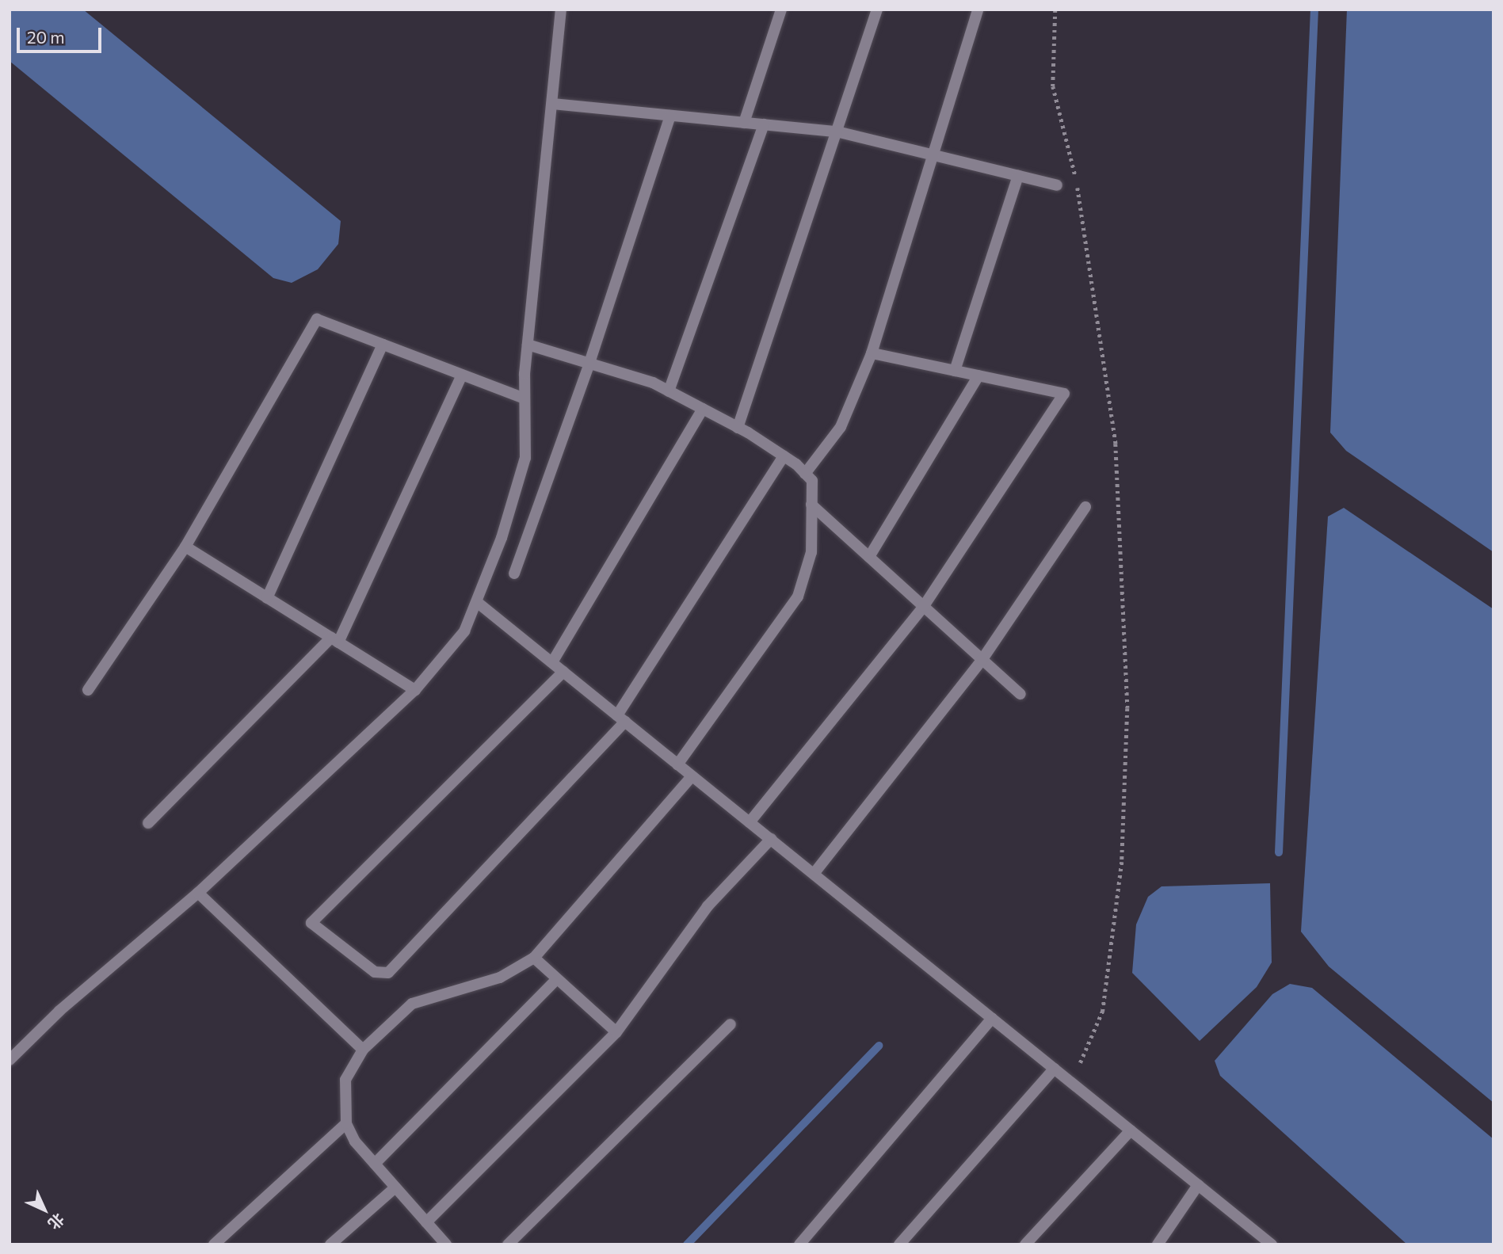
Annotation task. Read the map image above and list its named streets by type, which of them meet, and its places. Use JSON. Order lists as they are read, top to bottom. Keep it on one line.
{"scale_bar":"20 m","north":"bottom right"}
